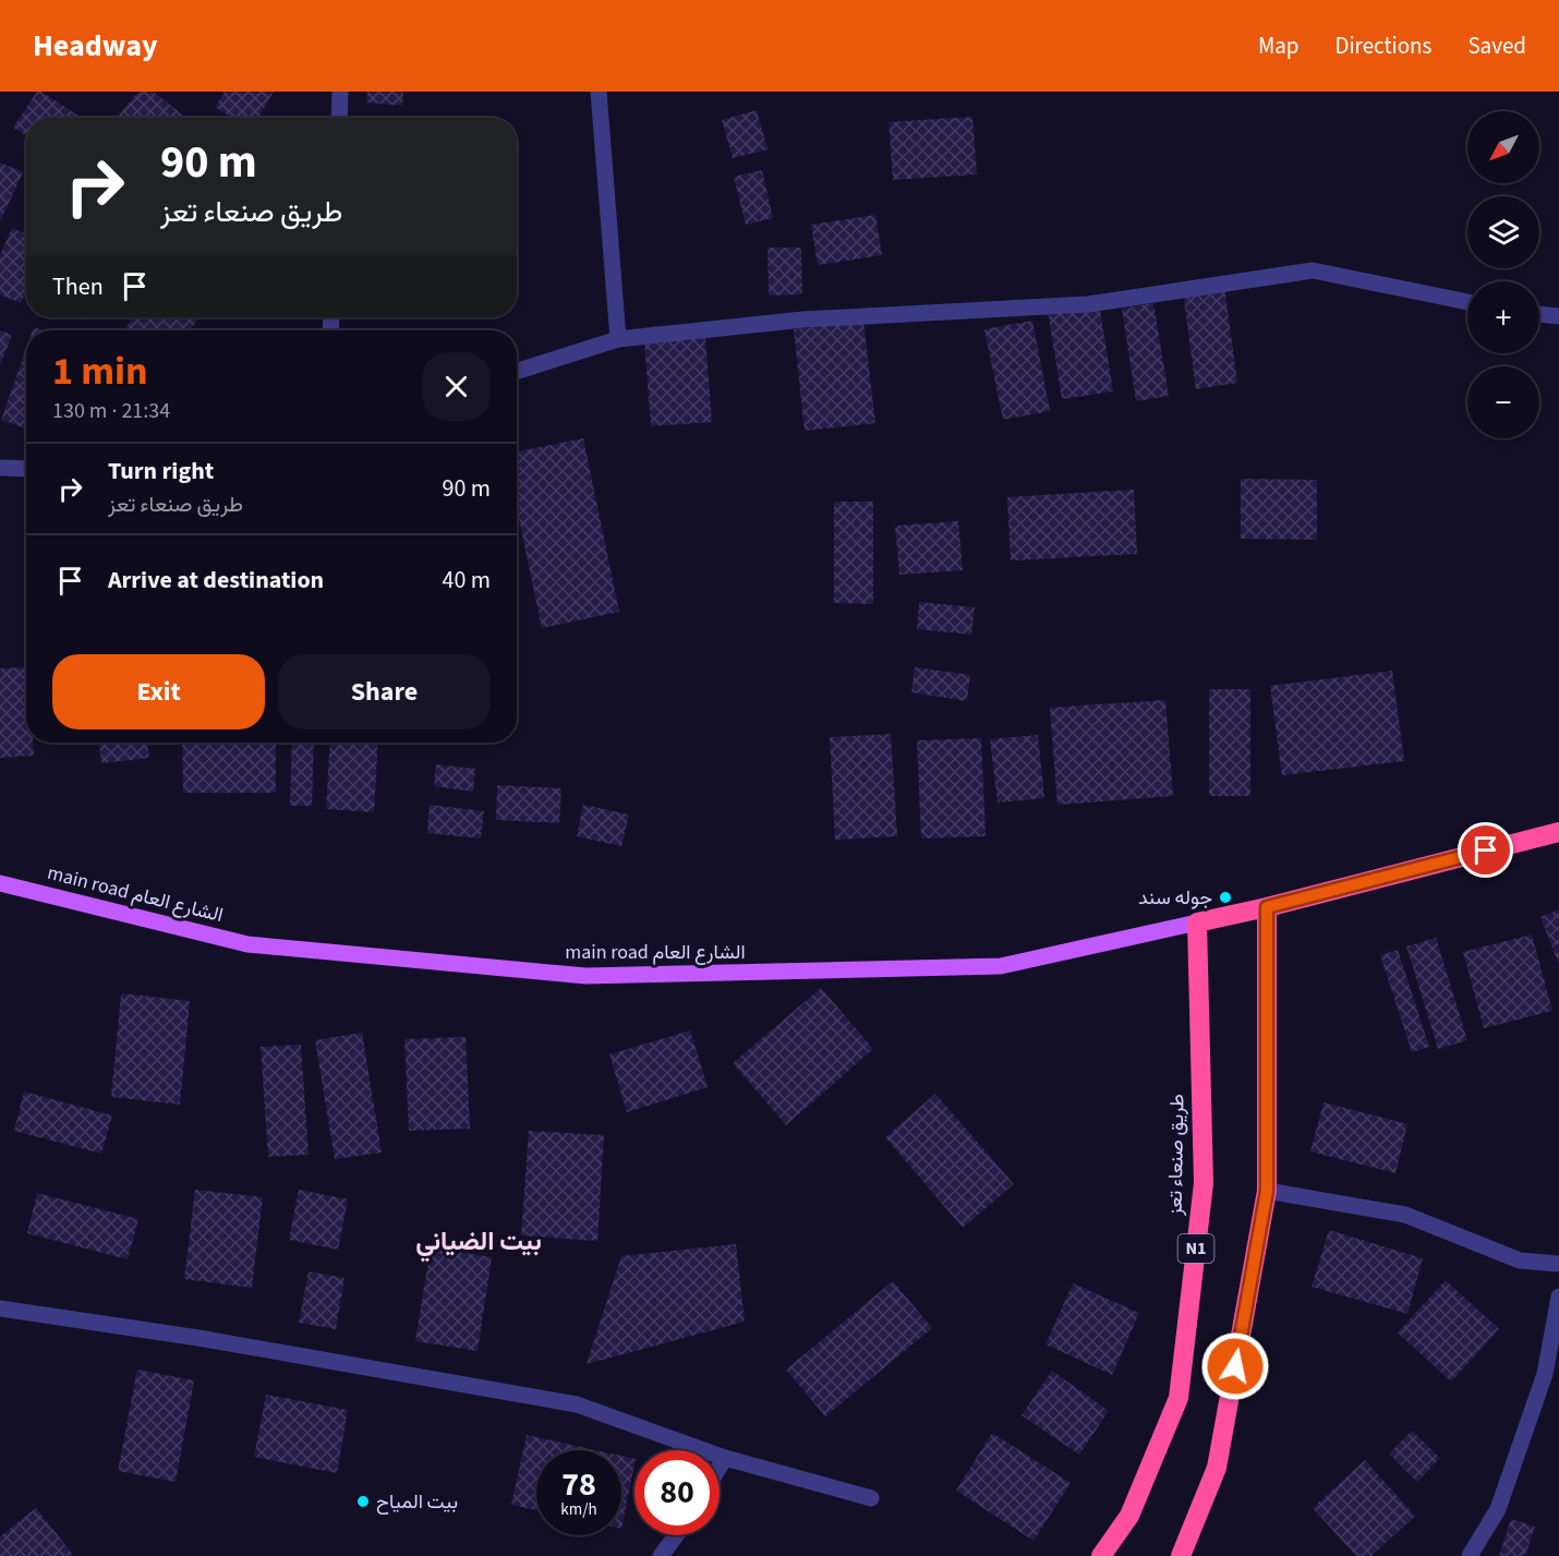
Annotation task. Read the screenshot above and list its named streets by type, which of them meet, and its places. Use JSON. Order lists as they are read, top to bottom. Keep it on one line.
{"streets":{"highway":["طريق صنعاء تعز","N1"],"main road":["main road الشارع العام"]},"crossings":[["main road الشارع العام","طريق صنعاء تعز"]],"districts":["بيت الضياني"],"places":["جوله سند","بيت المياح"],"north":"bottom left","page":{"header":"Headway","nav":["Map","Directions","Saved"],"map_buttons":["+","−"],"turn":["90 m","طريق صنعاء تعز"],"then":"Then","heading":["1 min","130 m · 21:34"],"list":[{"name":"Turn right","note":"طريق صنعاء تعز","value":"90 m"},{"name":"Arrive at destination","value":"40 m"}],"buttons":["Exit","Share"],"speed":"78 km/h","limit":"80"}}
